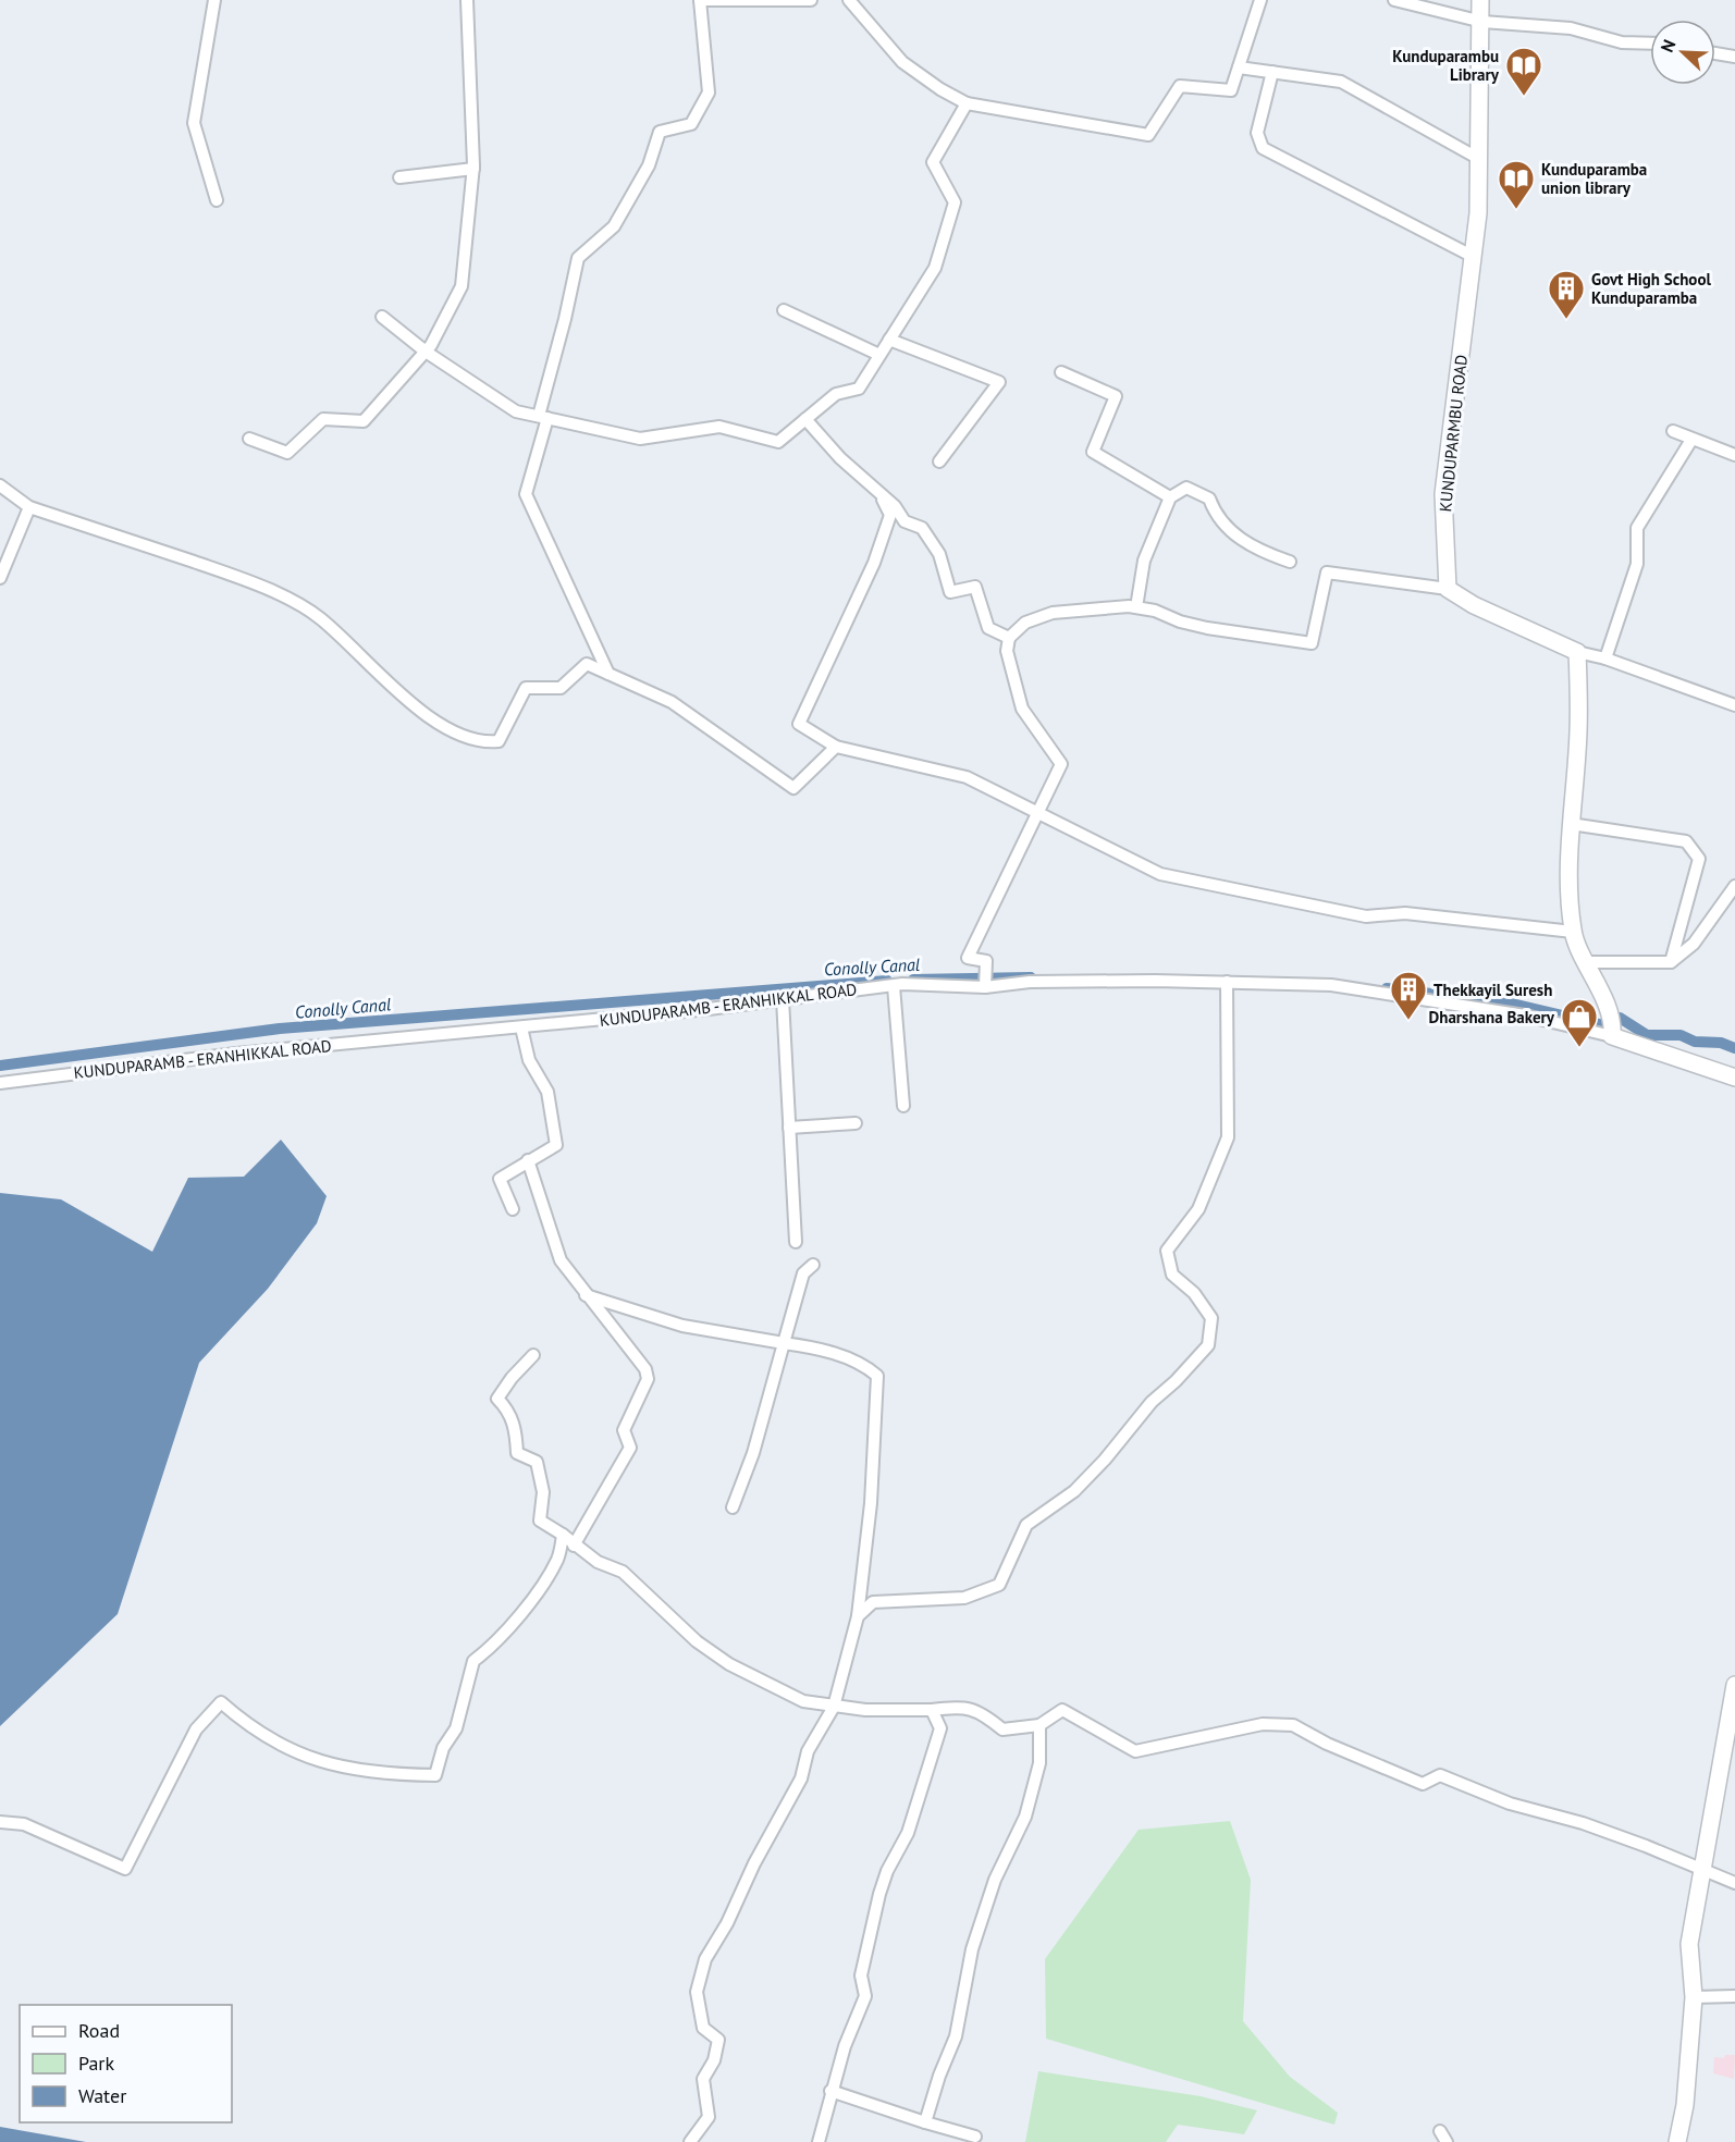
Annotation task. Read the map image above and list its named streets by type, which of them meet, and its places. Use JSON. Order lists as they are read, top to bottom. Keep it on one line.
{"streets":{"main road":["KUNDUPARMBU ROAD"],"street":["KUNDUPARAMB - ERANHIKKAL ROAD"]},"water":["Conolly Canal"],"places":{"library":["Kunduparambu Library","Kunduparamba union library"],"building":["Govt High School Kunduparamba","Thekkayil Suresh"],"shop":["Dharshana Bakery"]},"legend":["Road","Park","Water"],"north":"top left"}
